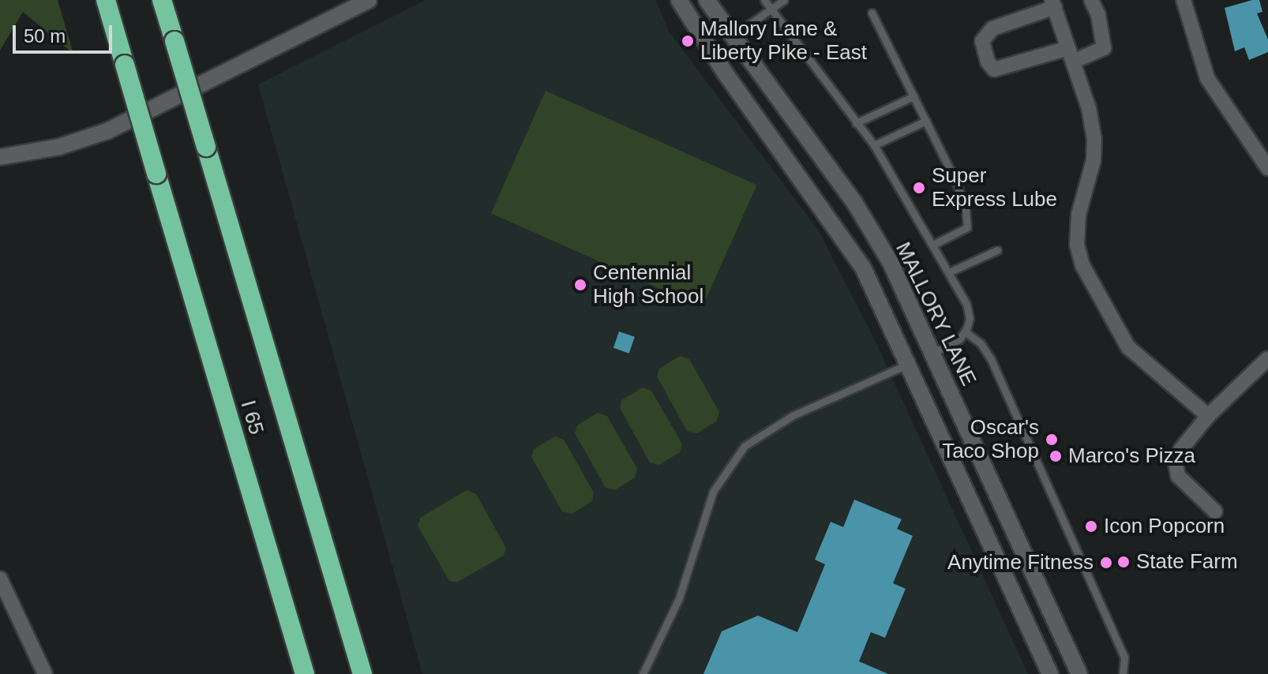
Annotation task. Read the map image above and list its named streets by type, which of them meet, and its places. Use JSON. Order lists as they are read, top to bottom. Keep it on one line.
{"streets":{"highway":["I 65"],"main road":["MALLORY LANE"]},"places":["Mallory Lane & Liberty Pike - East","Super Express Lube","Centennial High School","Oscar's Taco Shop","Marco's Pizza","Icon Popcorn","State Farm","Anytime Fitness"],"scale_bar":"50 m"}
